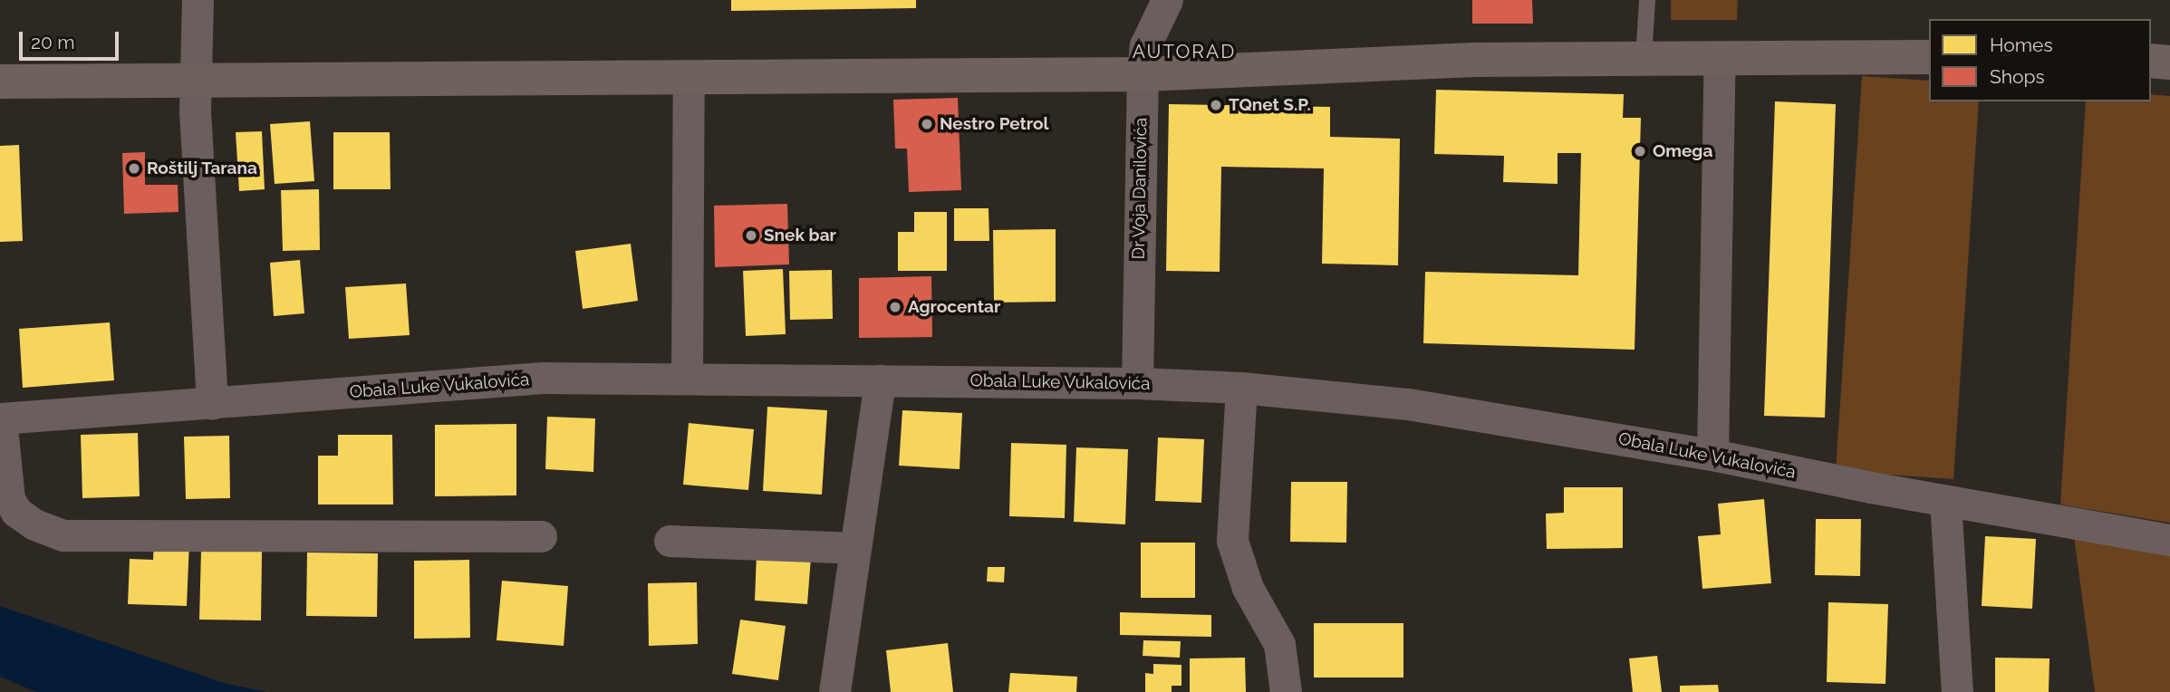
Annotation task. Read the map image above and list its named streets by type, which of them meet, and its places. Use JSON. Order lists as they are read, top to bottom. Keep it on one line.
{"streets":{"street":["Dr Voja Danilovića","Obala Luke Vukalovića"]},"crossings":[["Dr Voja Danilovića","Obala Luke Vukalovića"]],"districts":["AUTORAD"],"places":["TQnet S.P.","Nestro Petrol","Omega","Roštilj Tarana","Snek bar","Agrocentar"],"legend":["Homes","Shops"],"scale_bar":"20 m"}
